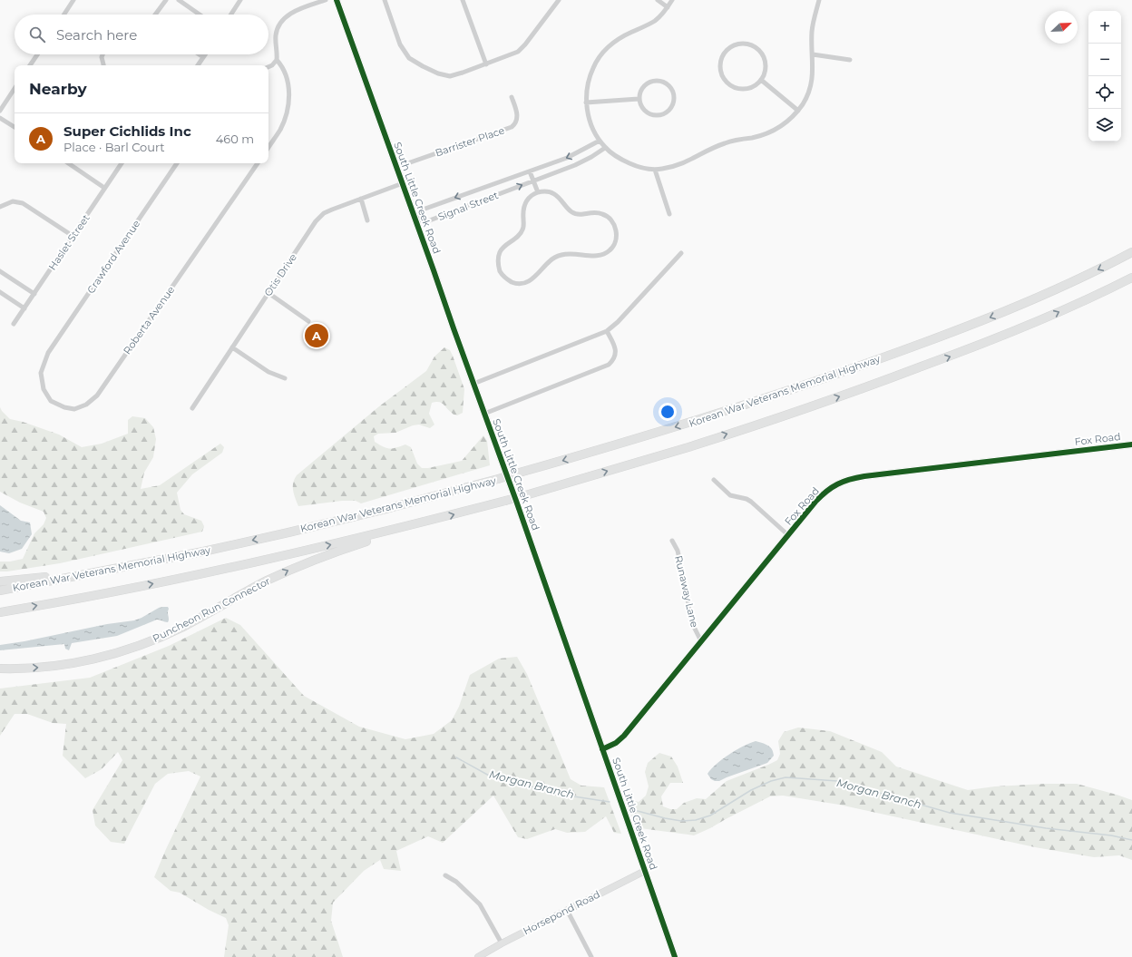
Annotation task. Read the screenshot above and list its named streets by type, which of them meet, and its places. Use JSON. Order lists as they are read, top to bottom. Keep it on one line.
{"streets":{"highway":["Korean War Veterans Memorial Highway","Puncheon Run Connector"],"street":["Barrister Place","South Little Creek Road","Signal Street","Haslet Street","Crawford Avenue","Otis Drive","Roberta Avenue","Fox Road","Runaway Lane","Horsepond Road"]},"crossings":[["Barrister Place","South Little Creek Road"],["South Little Creek Road","Signal Street"],["South Little Creek Road","Otis Drive"],["South Little Creek Road","Fox Road"],["South Little Creek Road","Horsepond Road"],["Crawford Avenue","Roberta Avenue"],["Fox Road","Runaway Lane"]],"water":["Morgan Branch"],"north":"top right","page":{"map_buttons":["+","−"],"search":"Search here","heading":"Nearby","list":[{"mark":"A","name":"Super Cichlids Inc","note":"Place · Barl Court","value":"460 m"}],"pins":"A"}}
